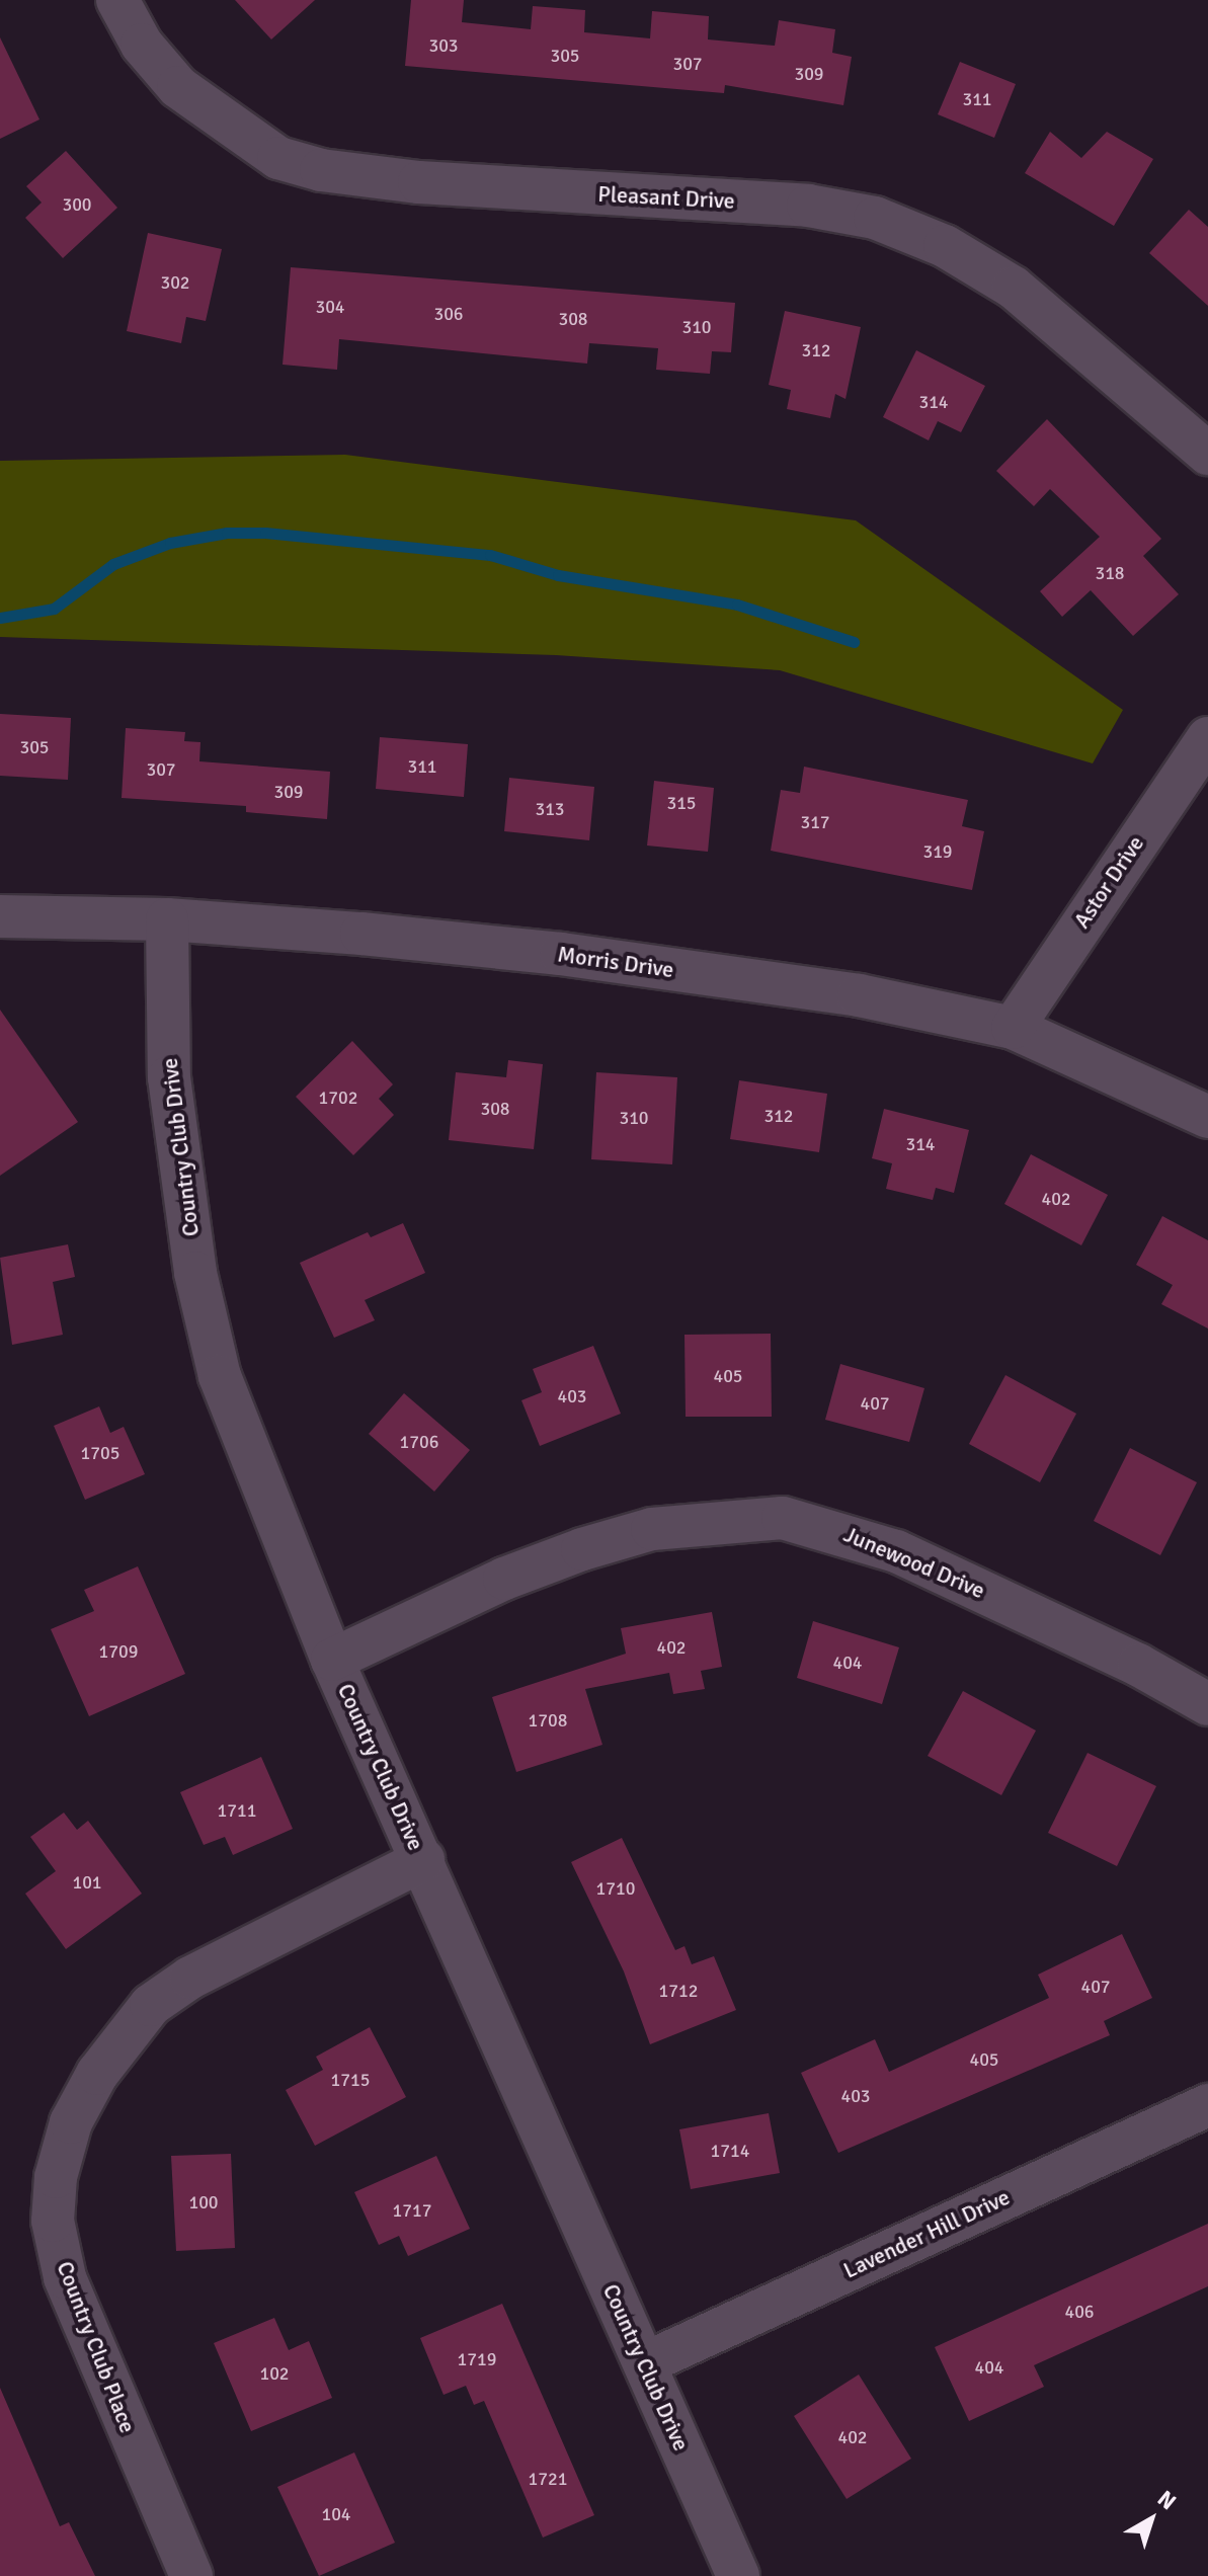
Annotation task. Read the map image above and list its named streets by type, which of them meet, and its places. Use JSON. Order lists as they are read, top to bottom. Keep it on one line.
{"streets":{"street":["Pleasant Drive","Astor Drive","Morris Drive","Country Club Drive","Junewood Drive","Lavender Hill Drive","Country Club Place"]},"crossings":[["Astor Drive","Morris Drive"],["Morris Drive","Country Club Drive"],["Country Club Drive","Junewood Drive"],["Country Club Drive","Lavender Hill Drive"],["Country Club Drive","Country Club Place"]],"house_numbers":["303","305","307","309","311","300","302","304","306","308","310","312","314","318","305","311","307","309","315","313","317","319","1702","308","312","310","314","402","405","403","407","1706","1705","402","1709","404","1708","1711","101","1710","407","1712","405","1715","403","1714","100","1717","406","1719","404","102","402","1721","104"],"north":"top right"}
